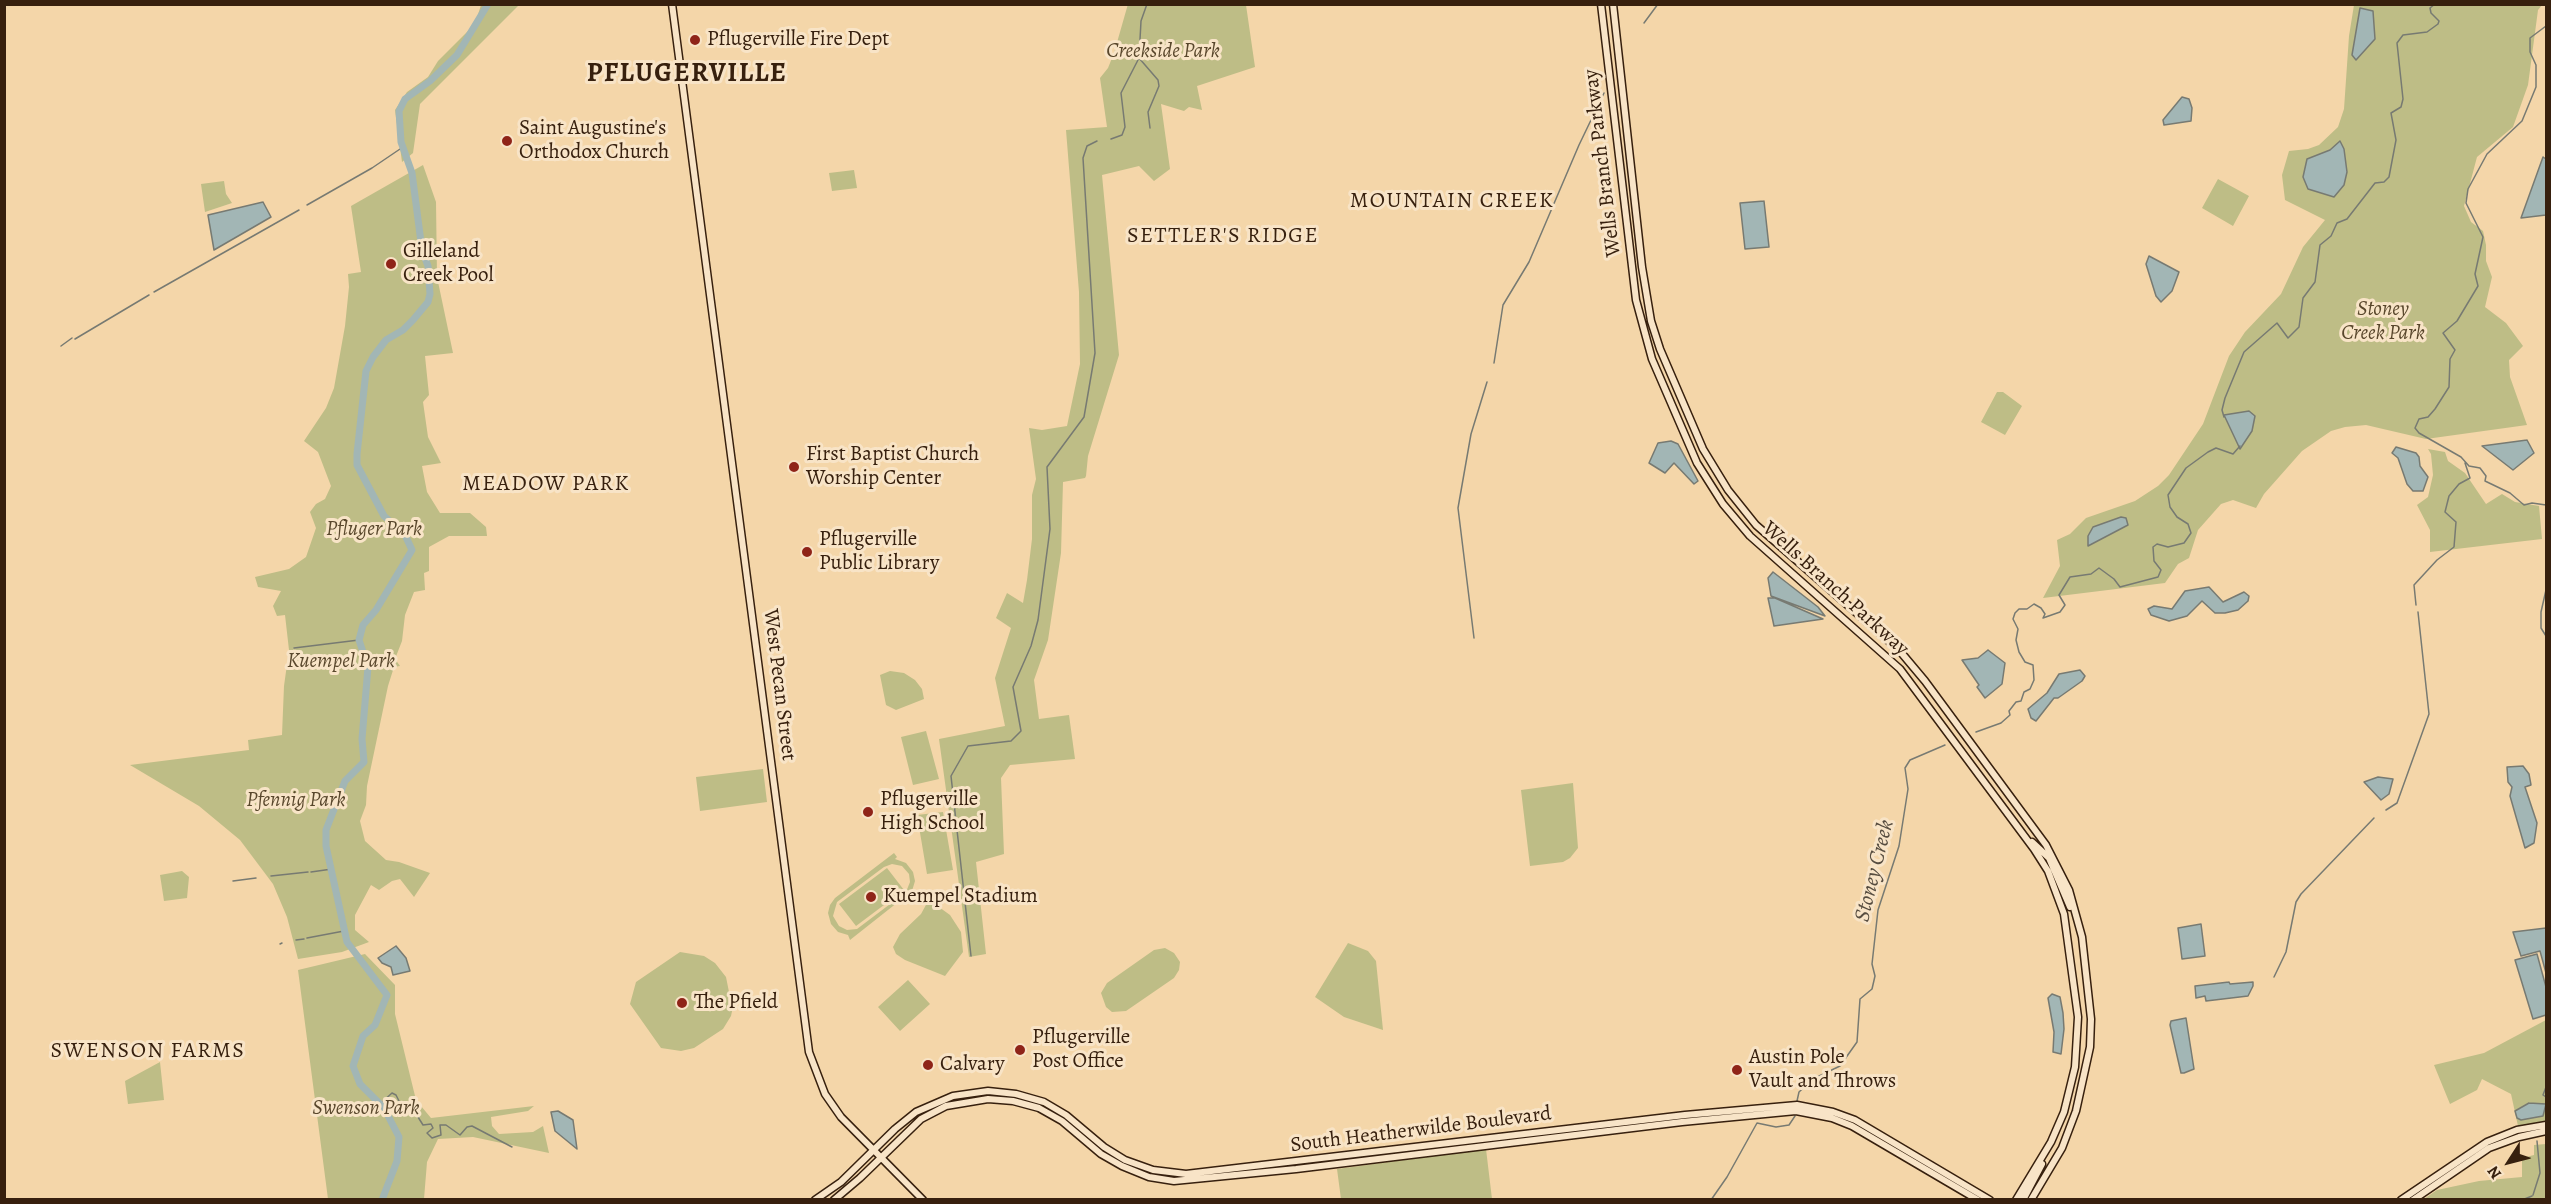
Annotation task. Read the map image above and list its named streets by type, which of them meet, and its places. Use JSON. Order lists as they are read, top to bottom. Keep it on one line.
{"streets":{"main road":["Wells Branch Parkway","West Pecan Street","South Heatherwilde Boulevard"]},"crossings":[["West Pecan Street","South Heatherwilde Boulevard"]],"districts":["PFLUGERVILLE","MOUNTAIN CREEK","SETTLER'S RIDGE","MEADOW PARK","SWENSON FARMS"],"water":["Stoney Creek"],"parks":["Creekside Park","Stoney Creek Park","Pfluger Park","Kuempel Park","Pfennig Park","Swenson Park"],"places":["Pflugerville Fire Dept","Saint Augustine's Orthodox Church","Gilleland Creek Pool","First Baptist Church Worship Center","Pflugerville Public Library","Pflugerville High School","Kuempel Stadium","The Pfield","Pflugerville Post Office","Calvary","Austin Pole Vault and Throws"],"north":"bottom left"}
